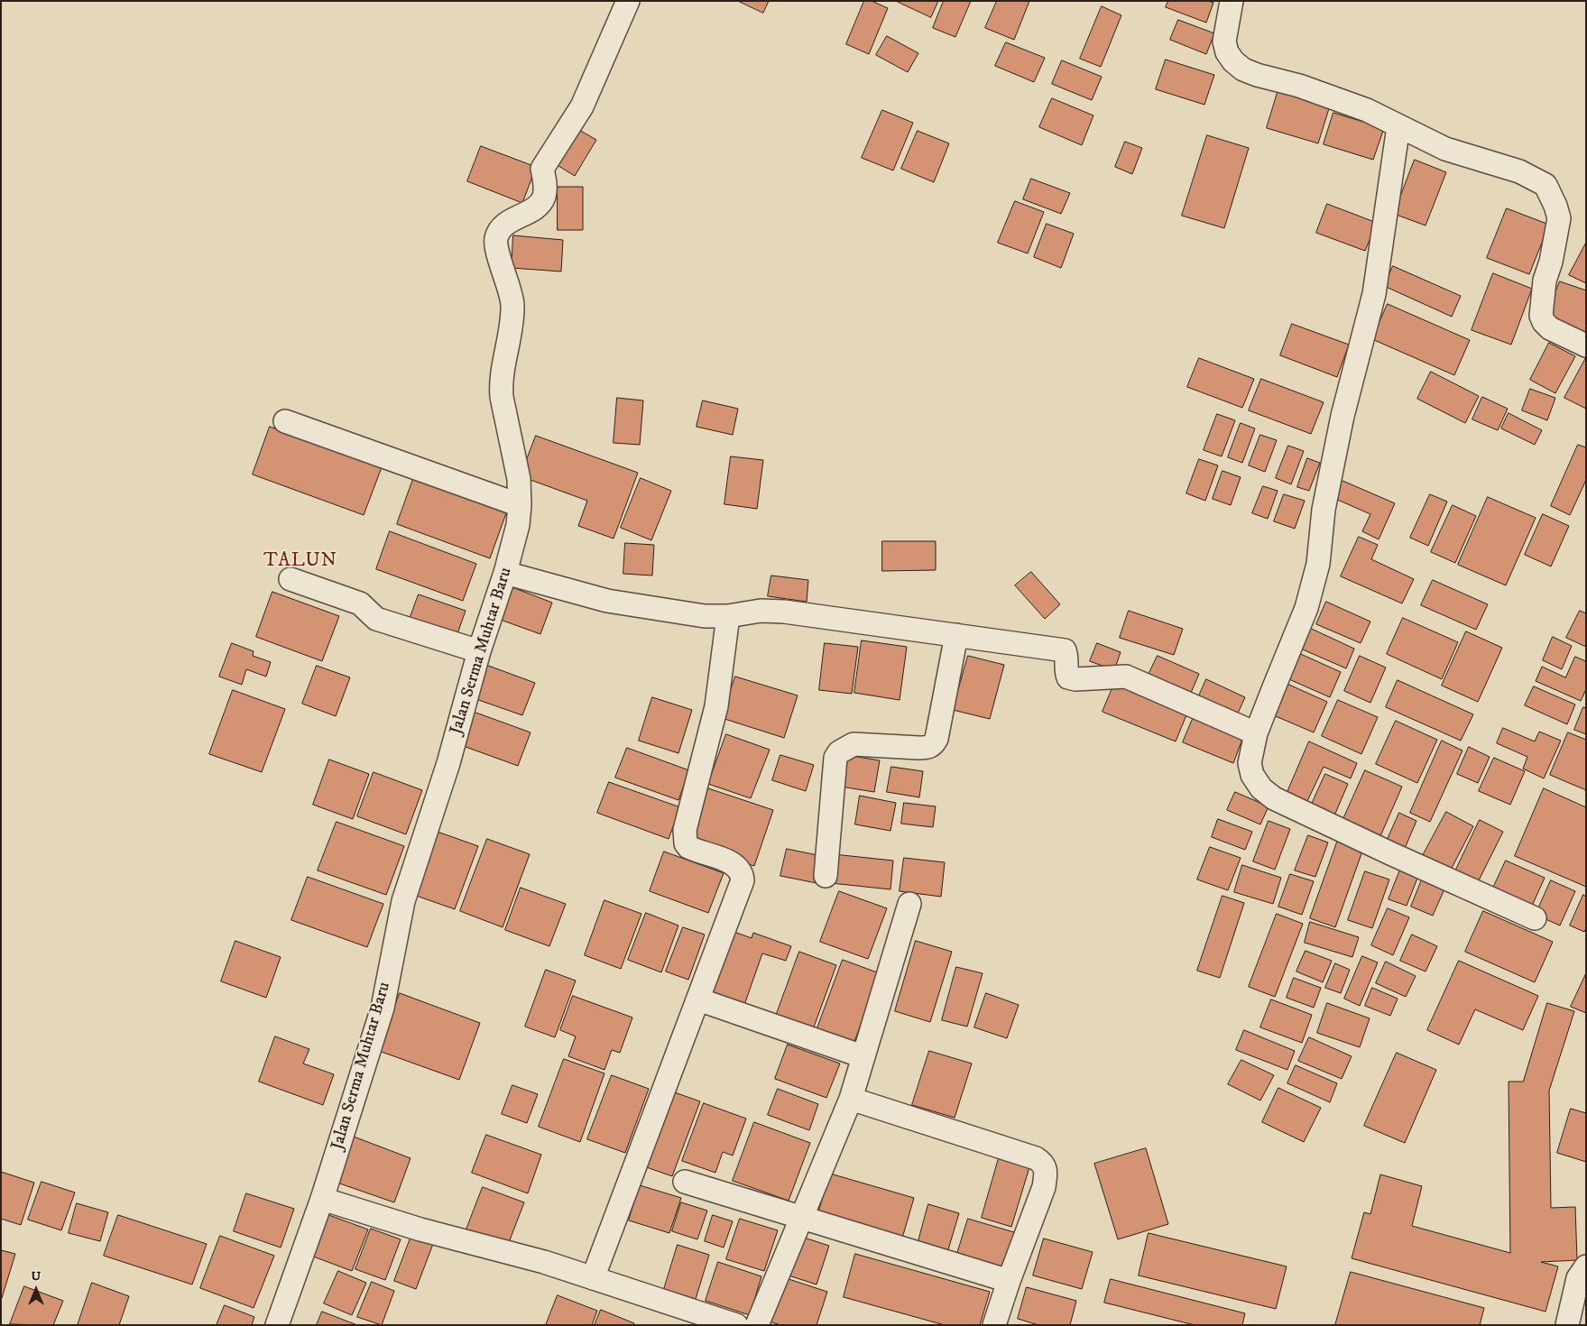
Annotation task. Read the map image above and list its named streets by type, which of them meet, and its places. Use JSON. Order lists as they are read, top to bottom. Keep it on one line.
{"streets":{"street":["Jalan Serma Muhtar Baru"]},"districts":["TALUN"],"north":"top"}
